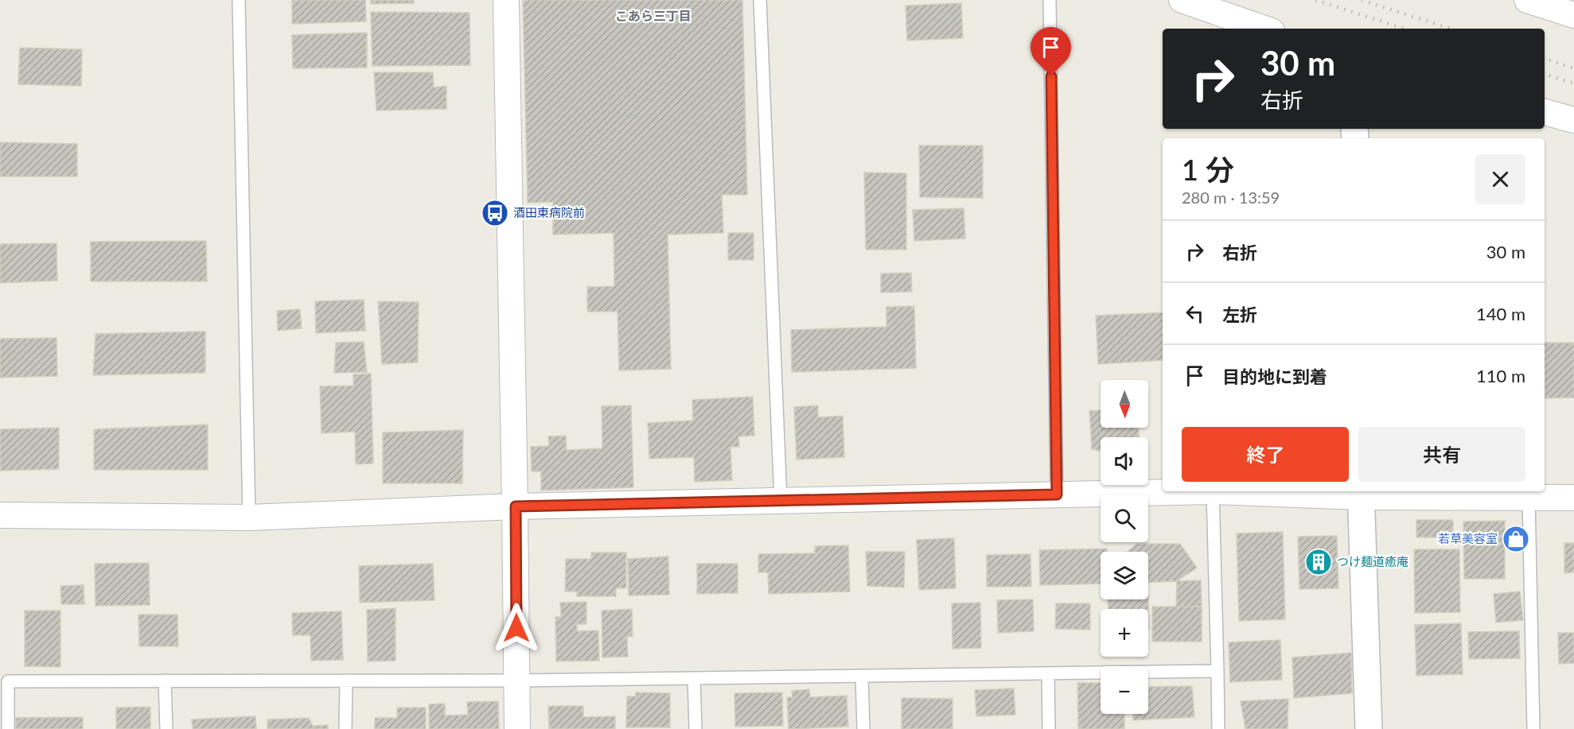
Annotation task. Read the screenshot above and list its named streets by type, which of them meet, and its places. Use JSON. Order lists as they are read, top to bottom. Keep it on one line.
{"districts":["こあら三丁目"],"places":{"bus stop":["酒田東病院前"],"shop":["若草美容室"],"building":["つけ麺道癒庵"]},"north":"bottom","page":{"turn":["30 m","右折"],"heading":["1 分","280 m · 13:59"],"list":[{"name":"右折","value":"30 m"},{"name":"左折","value":"140 m"},{"name":"目的地に到着","value":"110 m"}],"map_buttons":["+","−"],"buttons":["終了","共有"]}}
